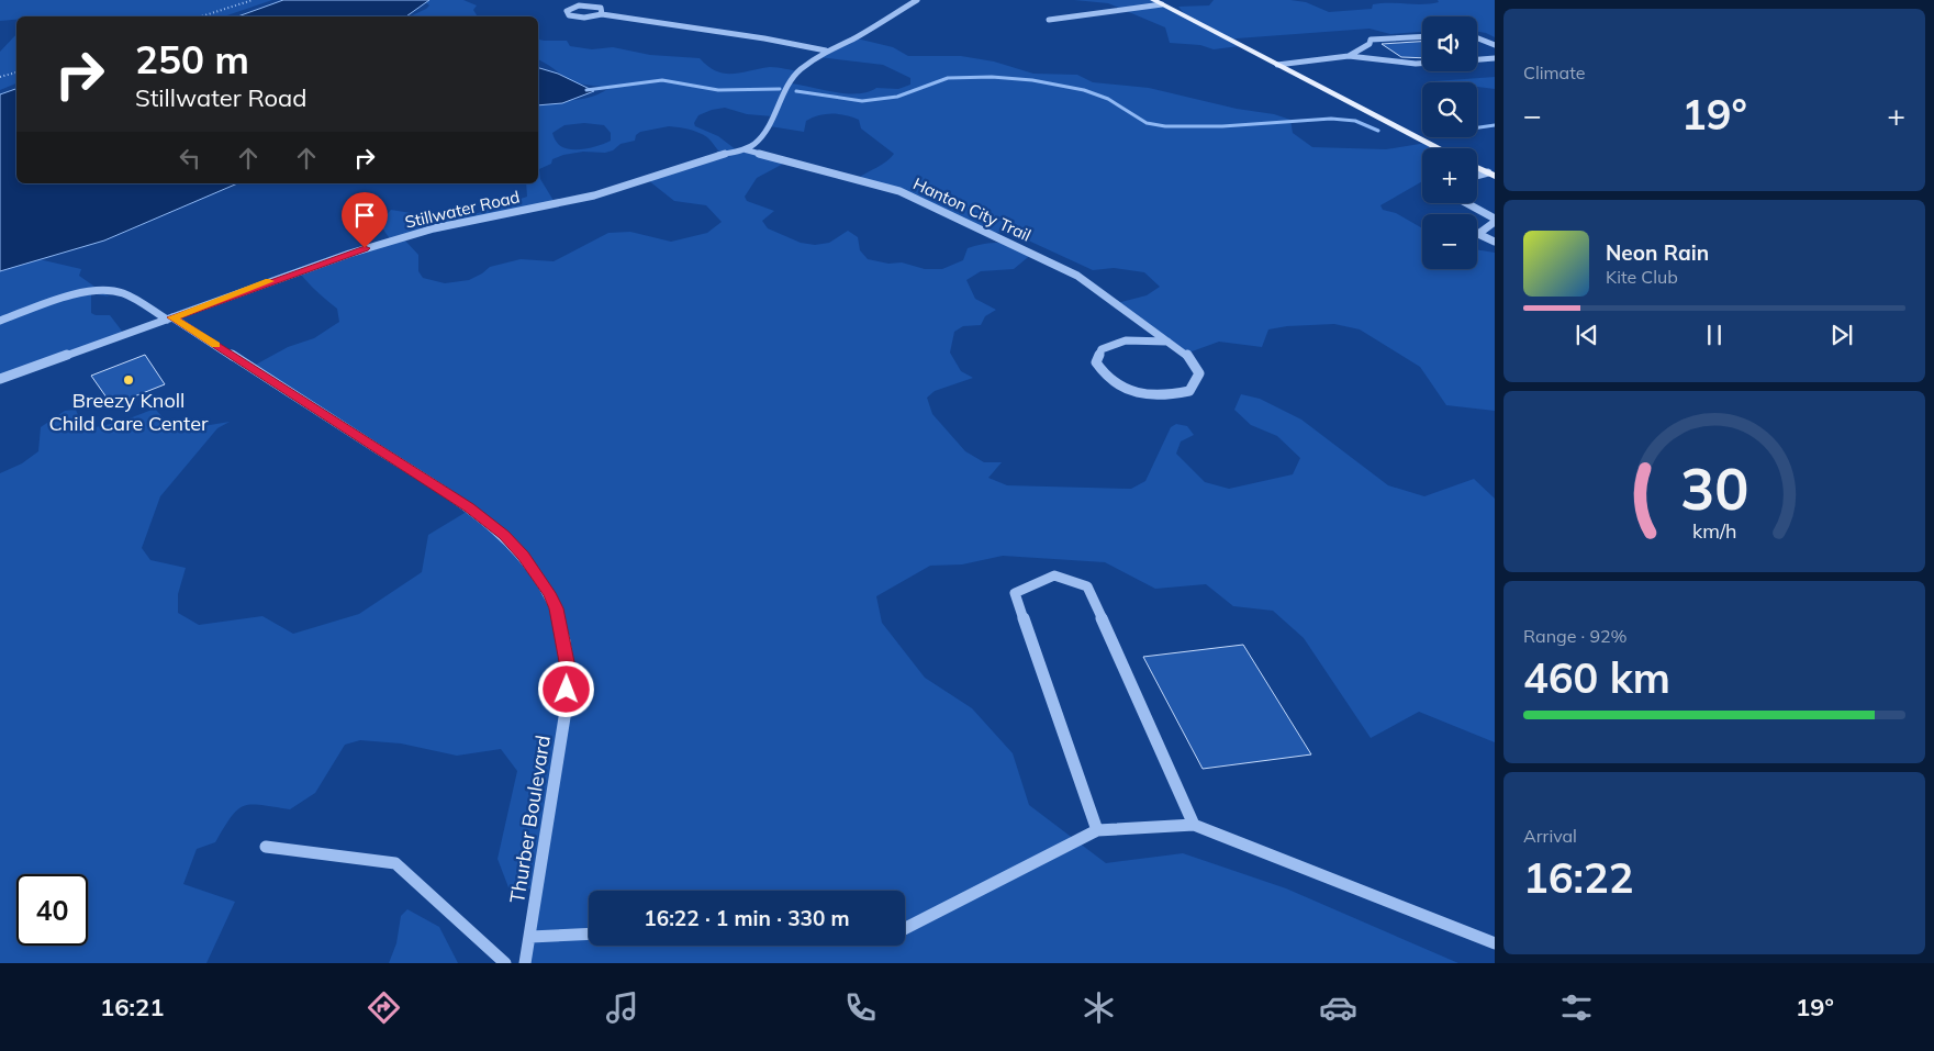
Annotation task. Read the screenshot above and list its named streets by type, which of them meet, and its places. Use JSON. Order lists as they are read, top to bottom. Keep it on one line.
{"streets":{"street":["Stillwater Road","Hanton City Trail","Thurber Boulevard"]},"crossings":[["Stillwater Road","Hanton City Trail"],["Stillwater Road","Thurber Boulevard"]],"places":["Breezy Knoll Child Care Center"],"page":{"tile":["Climate",["Range · 92%","460 km"],["Arrival","16:22"]],"map_buttons":["+","−"],"turn":["250 m","Stillwater Road"],"heat":["−","19°","+"],"song":["Neon Rain","Kite Club"],"limit":"40","trip":"16:22 · 1 min · 330 m","tabs":["16:21","19°"],"gauge":["30","km/h"]}}
